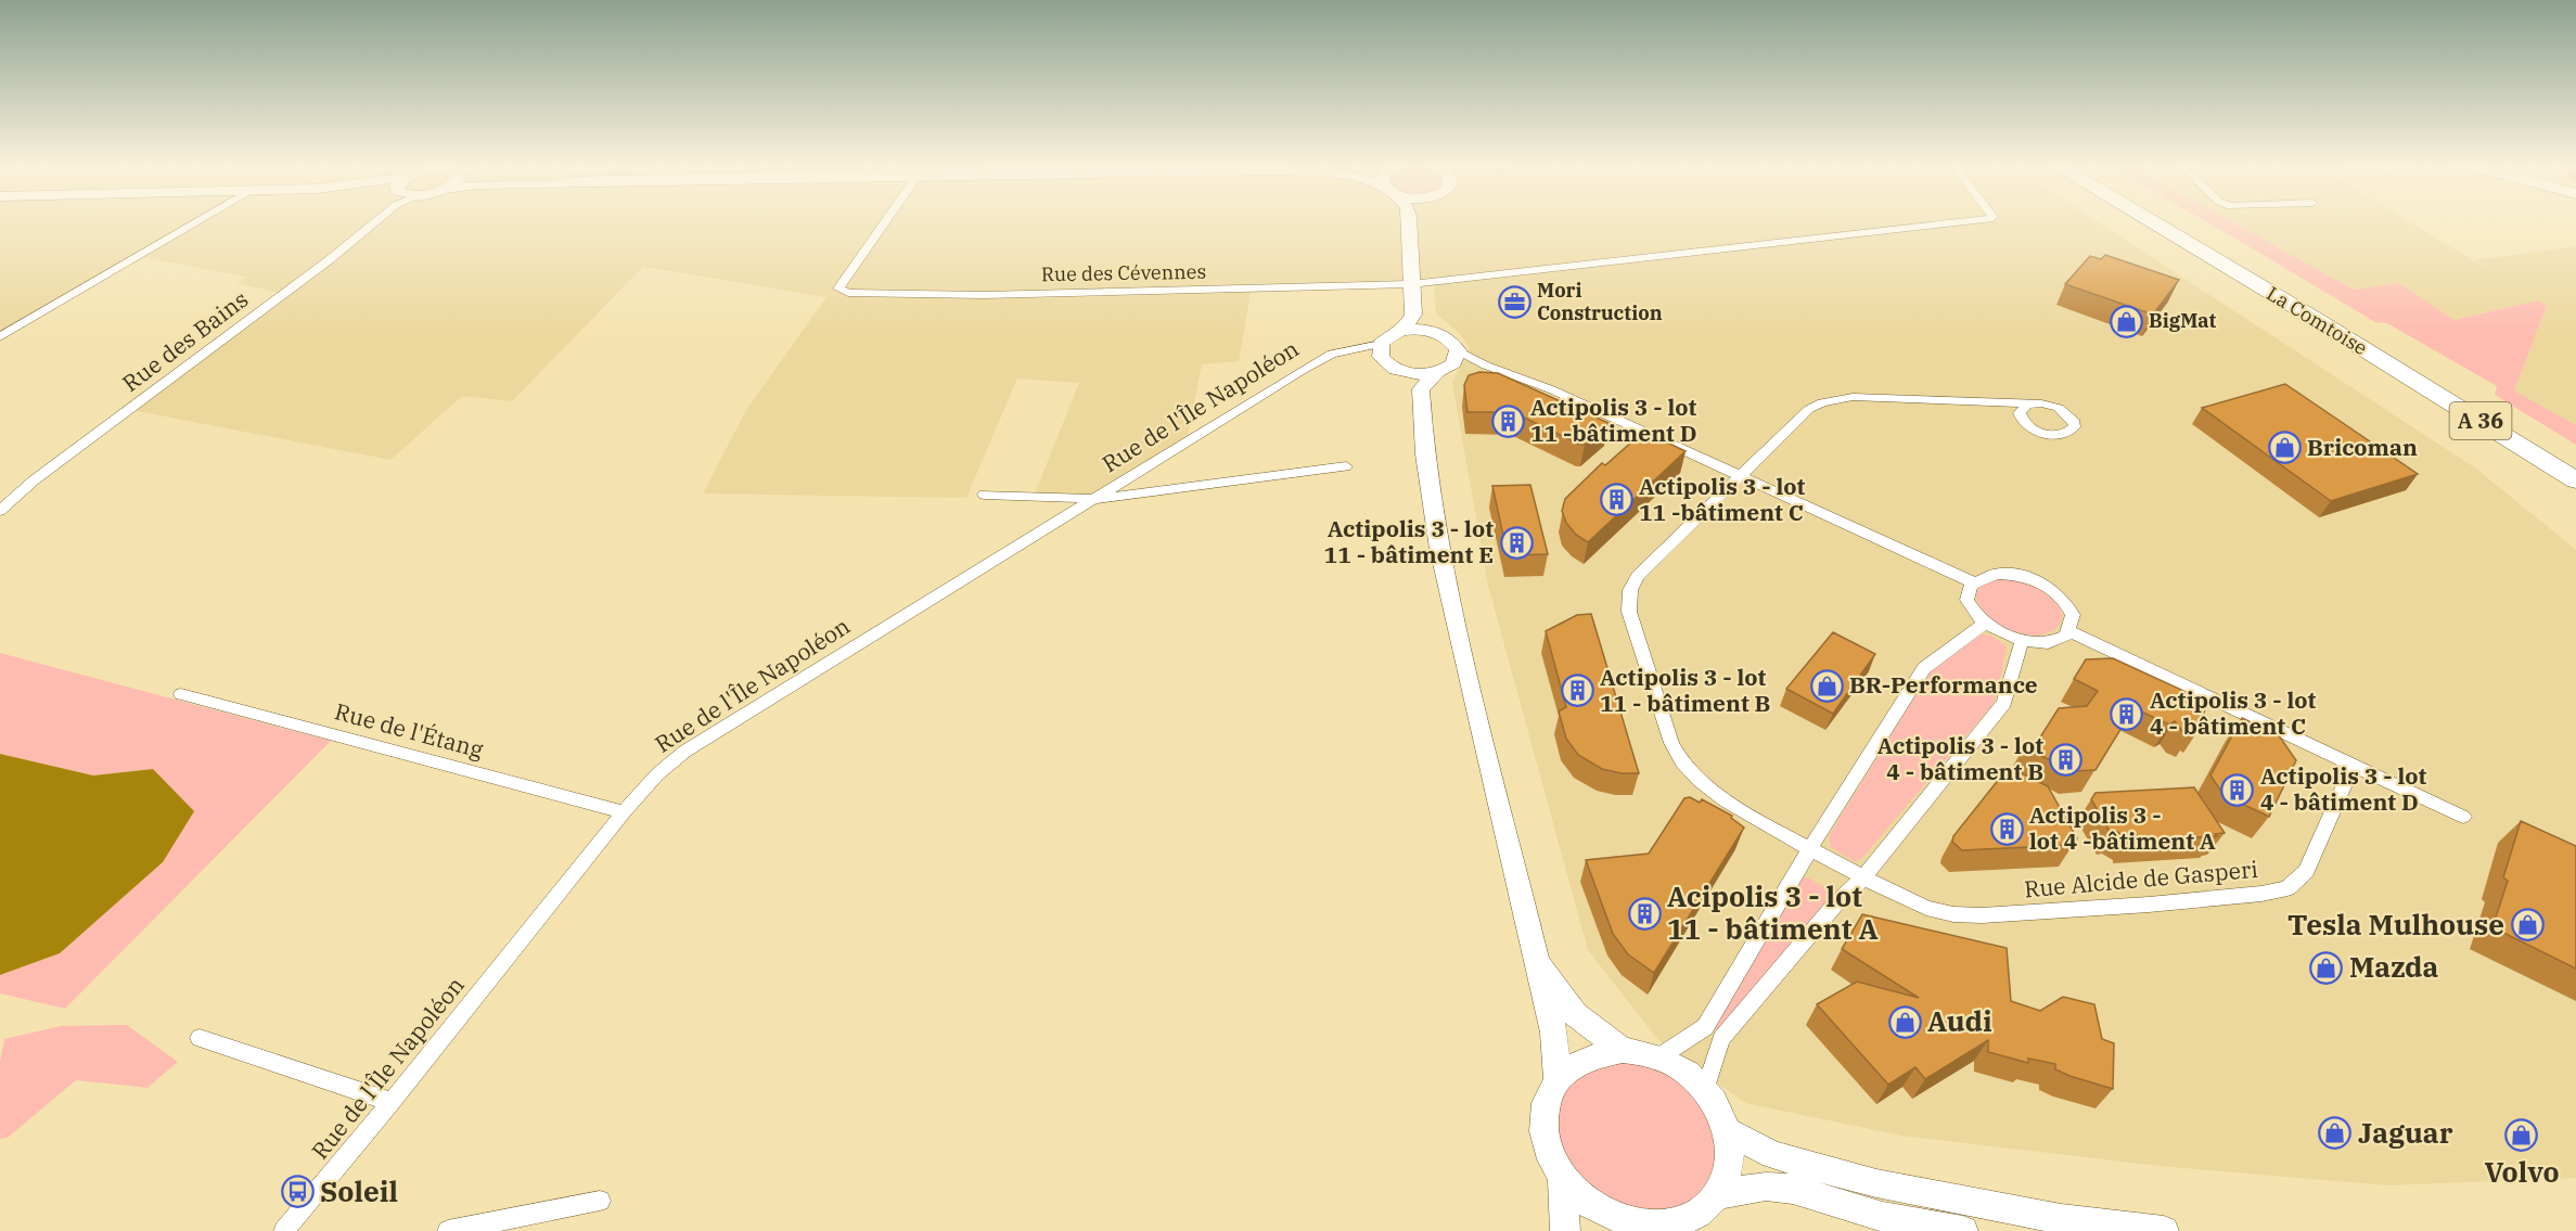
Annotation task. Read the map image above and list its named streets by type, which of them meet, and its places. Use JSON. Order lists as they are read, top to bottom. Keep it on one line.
{"streets":{"highway":["La Comtoise","A 36"],"street":["Rue des Cévennes","Rue des Bains","Rue de l'Île Napoléon","Rue de l'Étang","Rue Alcide de Gasperi"]},"crossings":[["Rue de l'Île Napoléon","Rue de l'Étang"]],"places":{"office":["Mori Construction"],"shop":["BigMat","Bricoman","BR-Performance","Tesla Mulhouse","Mazda","Audi","Jaguar","Volvo"],"building":["Actipolis 3 - lot 11 -bâtiment D","Actipolis 3 - lot 11 -bâtiment C","Actipolis 3 - lot 11 - bâtiment E","Actipolis 3 - lot 11 - bâtiment B","Actipolis 3 - lot 4 - bâtiment C","Actipolis 3 - lot 4 - bâtiment B","Actipolis 3 - lot 4 - bâtiment D","Actipolis 3 - lot 4 -bâtiment A","Acipolis 3 - lot 11 - bâtiment A"],"bus stop":["Soleil"]}}
